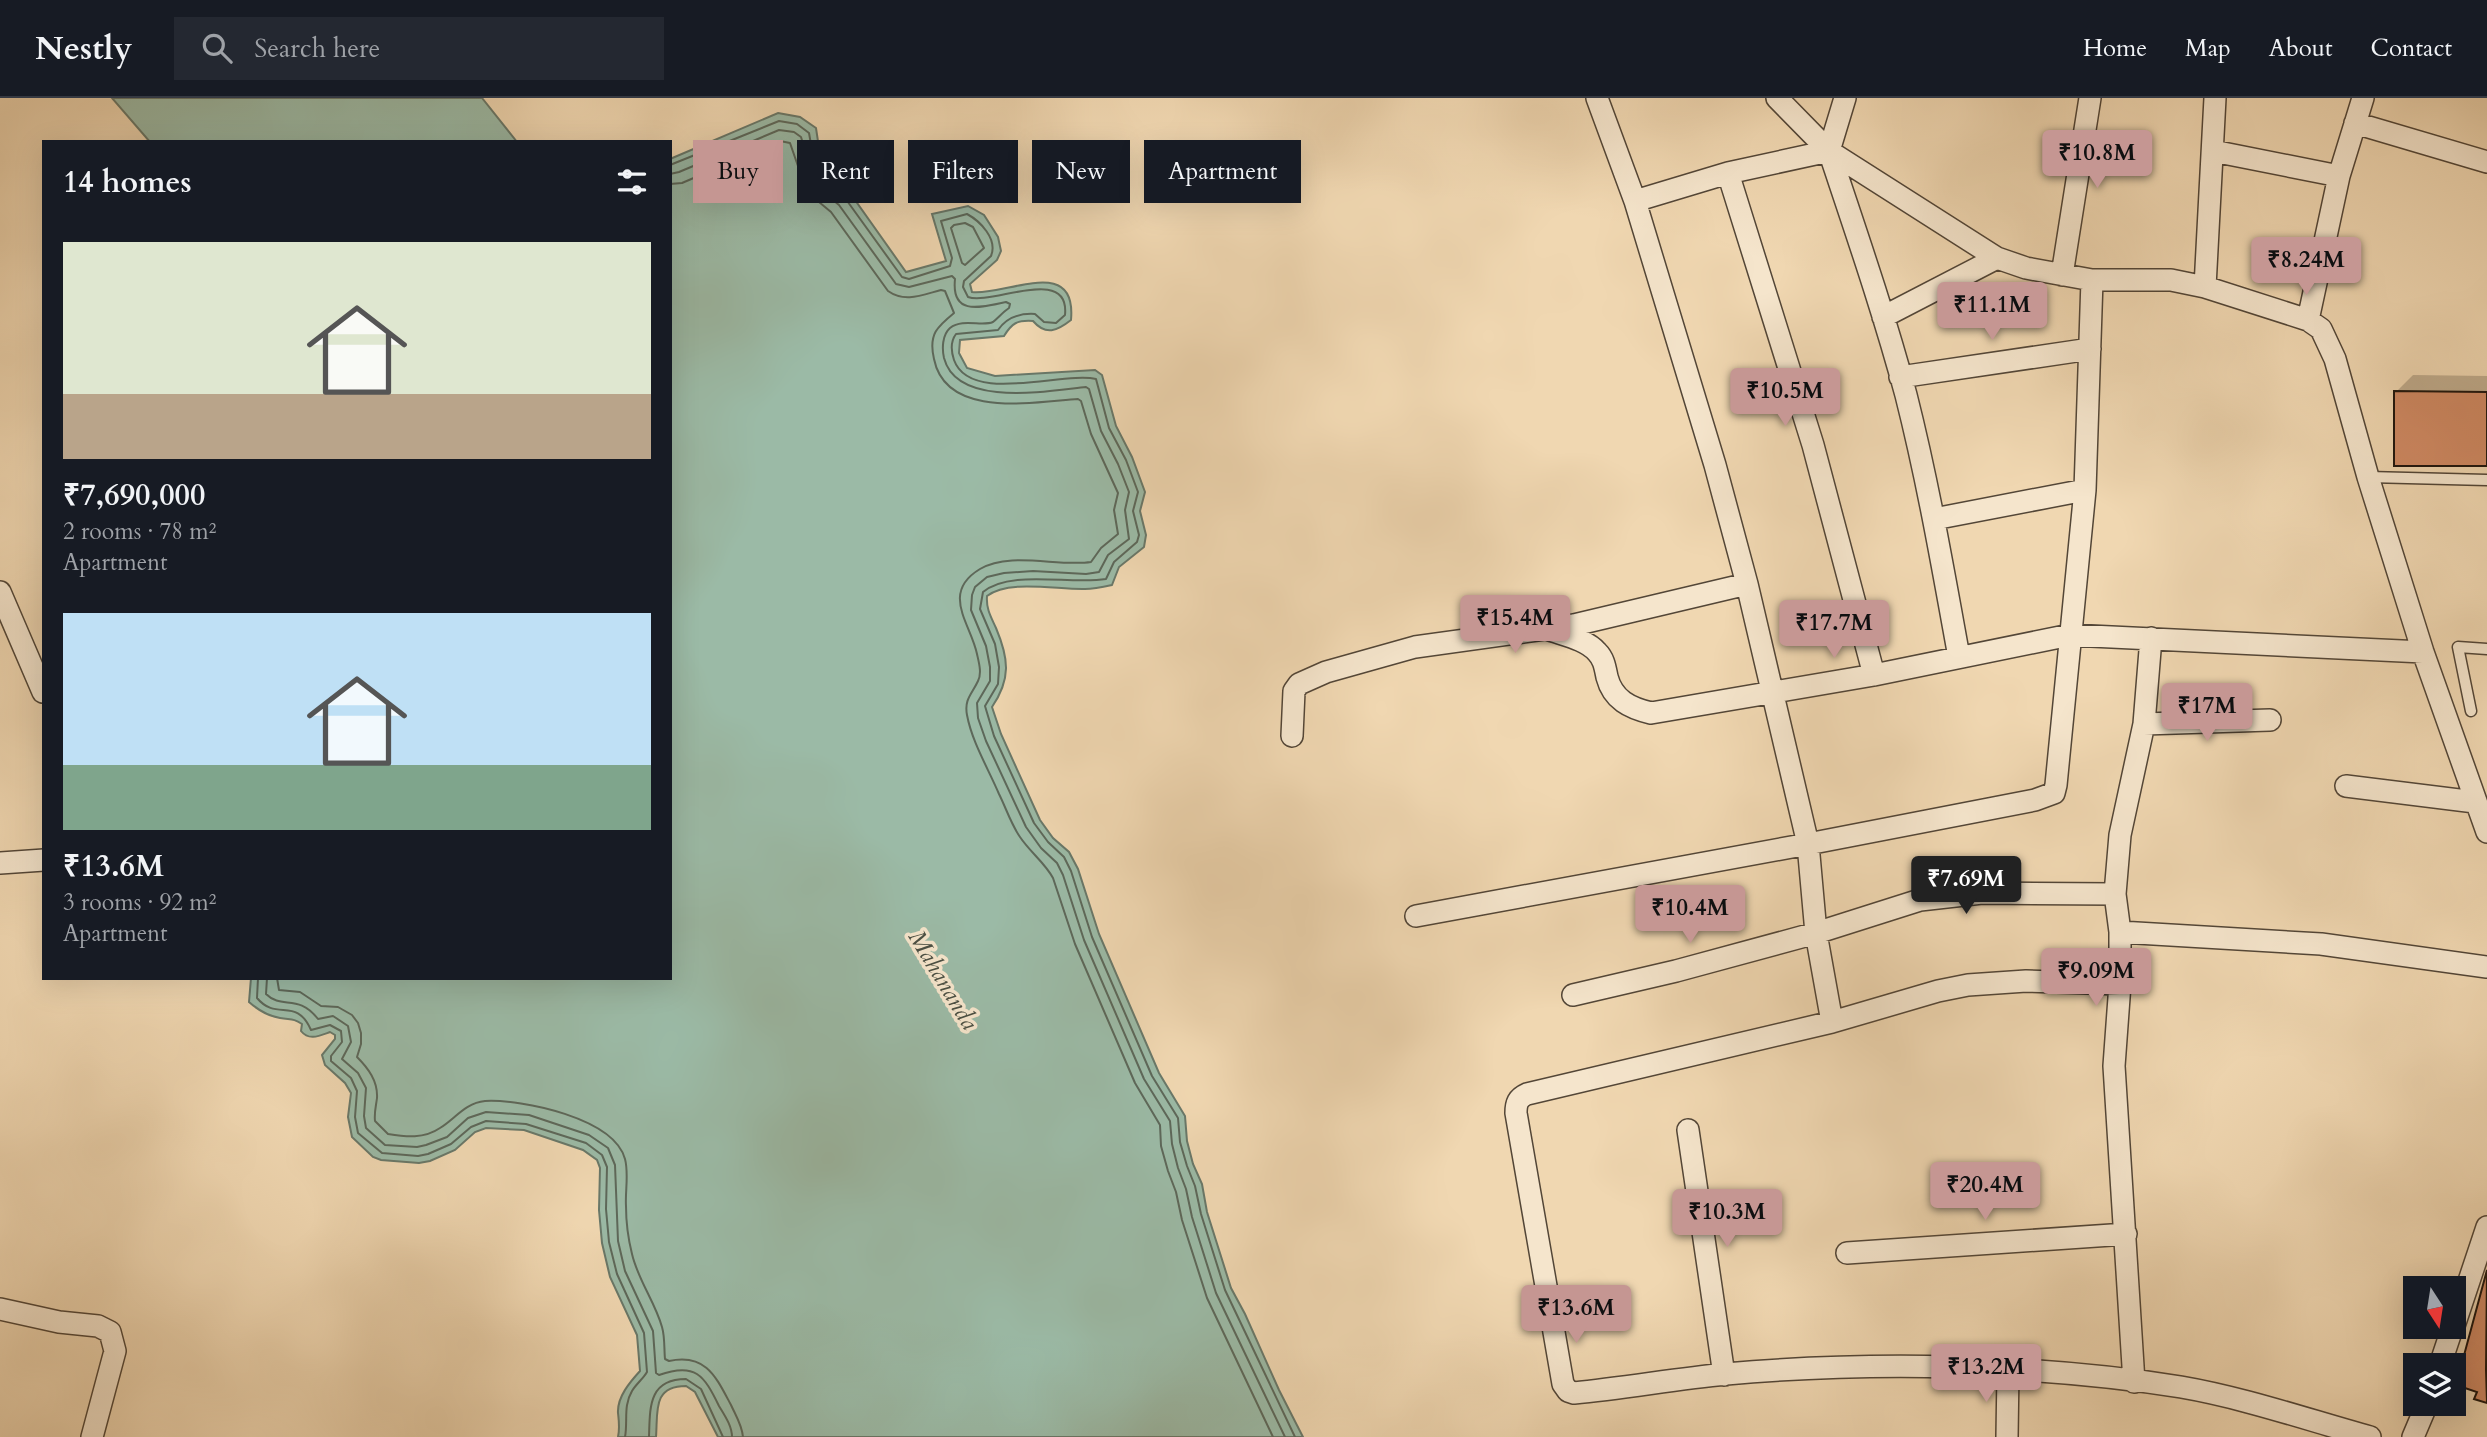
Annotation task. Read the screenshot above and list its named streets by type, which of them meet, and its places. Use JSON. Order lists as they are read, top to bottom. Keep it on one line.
{"water":["Mahananda"],"north":"bottom","page":{"header":"Nestly","search":"Search here","nav":["Home","Map","About","Contact"],"price":["₹10.8M","₹8.24M","₹11.1M","₹10.5M","₹15.4M","₹17.7M","₹17M","₹7.69M","₹10.4M","₹9.09M","₹20.4M","₹10.3M","₹13.6M","₹13.2M"],"chip":["Buy","Rent","Filters","New","Apartment"],"heading":"14 homes","list":[{"name":"₹7,690,000","note":"2 rooms · 78 m² · Apartment"},{"name":"₹13.6M","note":"3 rooms · 92 m² · Apartment"}]}}
